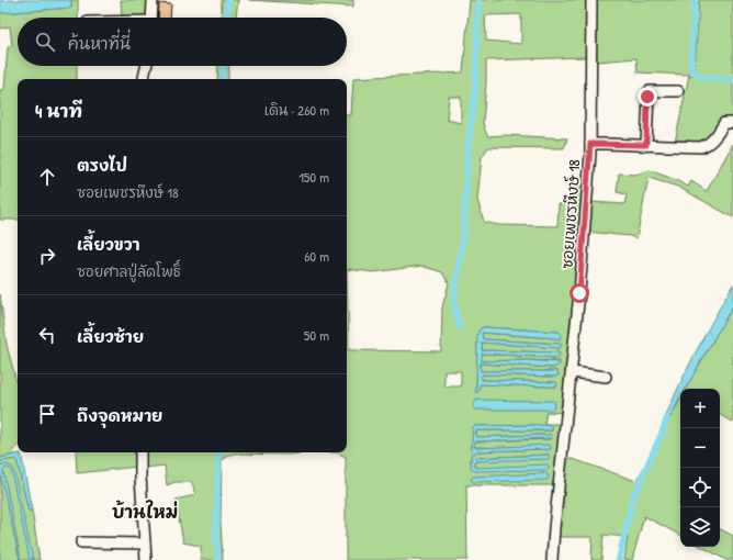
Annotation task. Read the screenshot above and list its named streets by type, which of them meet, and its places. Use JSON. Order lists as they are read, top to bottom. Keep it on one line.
{"streets":{"street":["ซอยเพชรหึงษ์ 18"]},"districts":["บ้านใหม่"],"page":{"search":"ค้นหาที่นี่","heading":["4 นาที","เดิน · 260 m"],"list":[["ตรงไป","ซอยเพชรหึงษ์ 18","150 m"],["เลี้ยวขวา","ซอยศาลปู่ลัดโพธิ์","60 m"],["เลี้ยวซ้าย","50 m"],"ถึงจุดหมาย"],"map_buttons":["+","−"]}}
